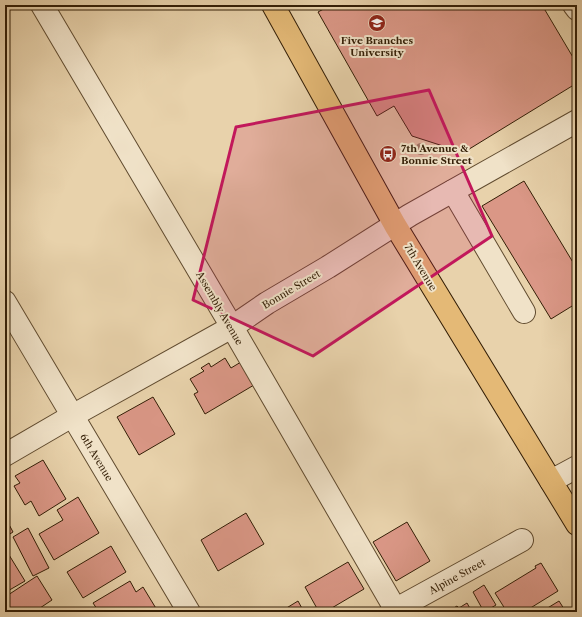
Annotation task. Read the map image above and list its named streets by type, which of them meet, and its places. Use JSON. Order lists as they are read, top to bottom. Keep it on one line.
{"streets":{"main road":["7th Avenue"],"street":["Bonnie Street","Assembly Avenue","6th Avenue","Alpine Street"]},"crossings":[["7th Avenue","Bonnie Street"],["Bonnie Street","Assembly Avenue"],["Bonnie Street","6th Avenue"],["Assembly Avenue","Alpine Street"]],"places":{"school or university":["Five Branches University"],"bus stop":["7th Avenue & Bonnie Street"]}}
